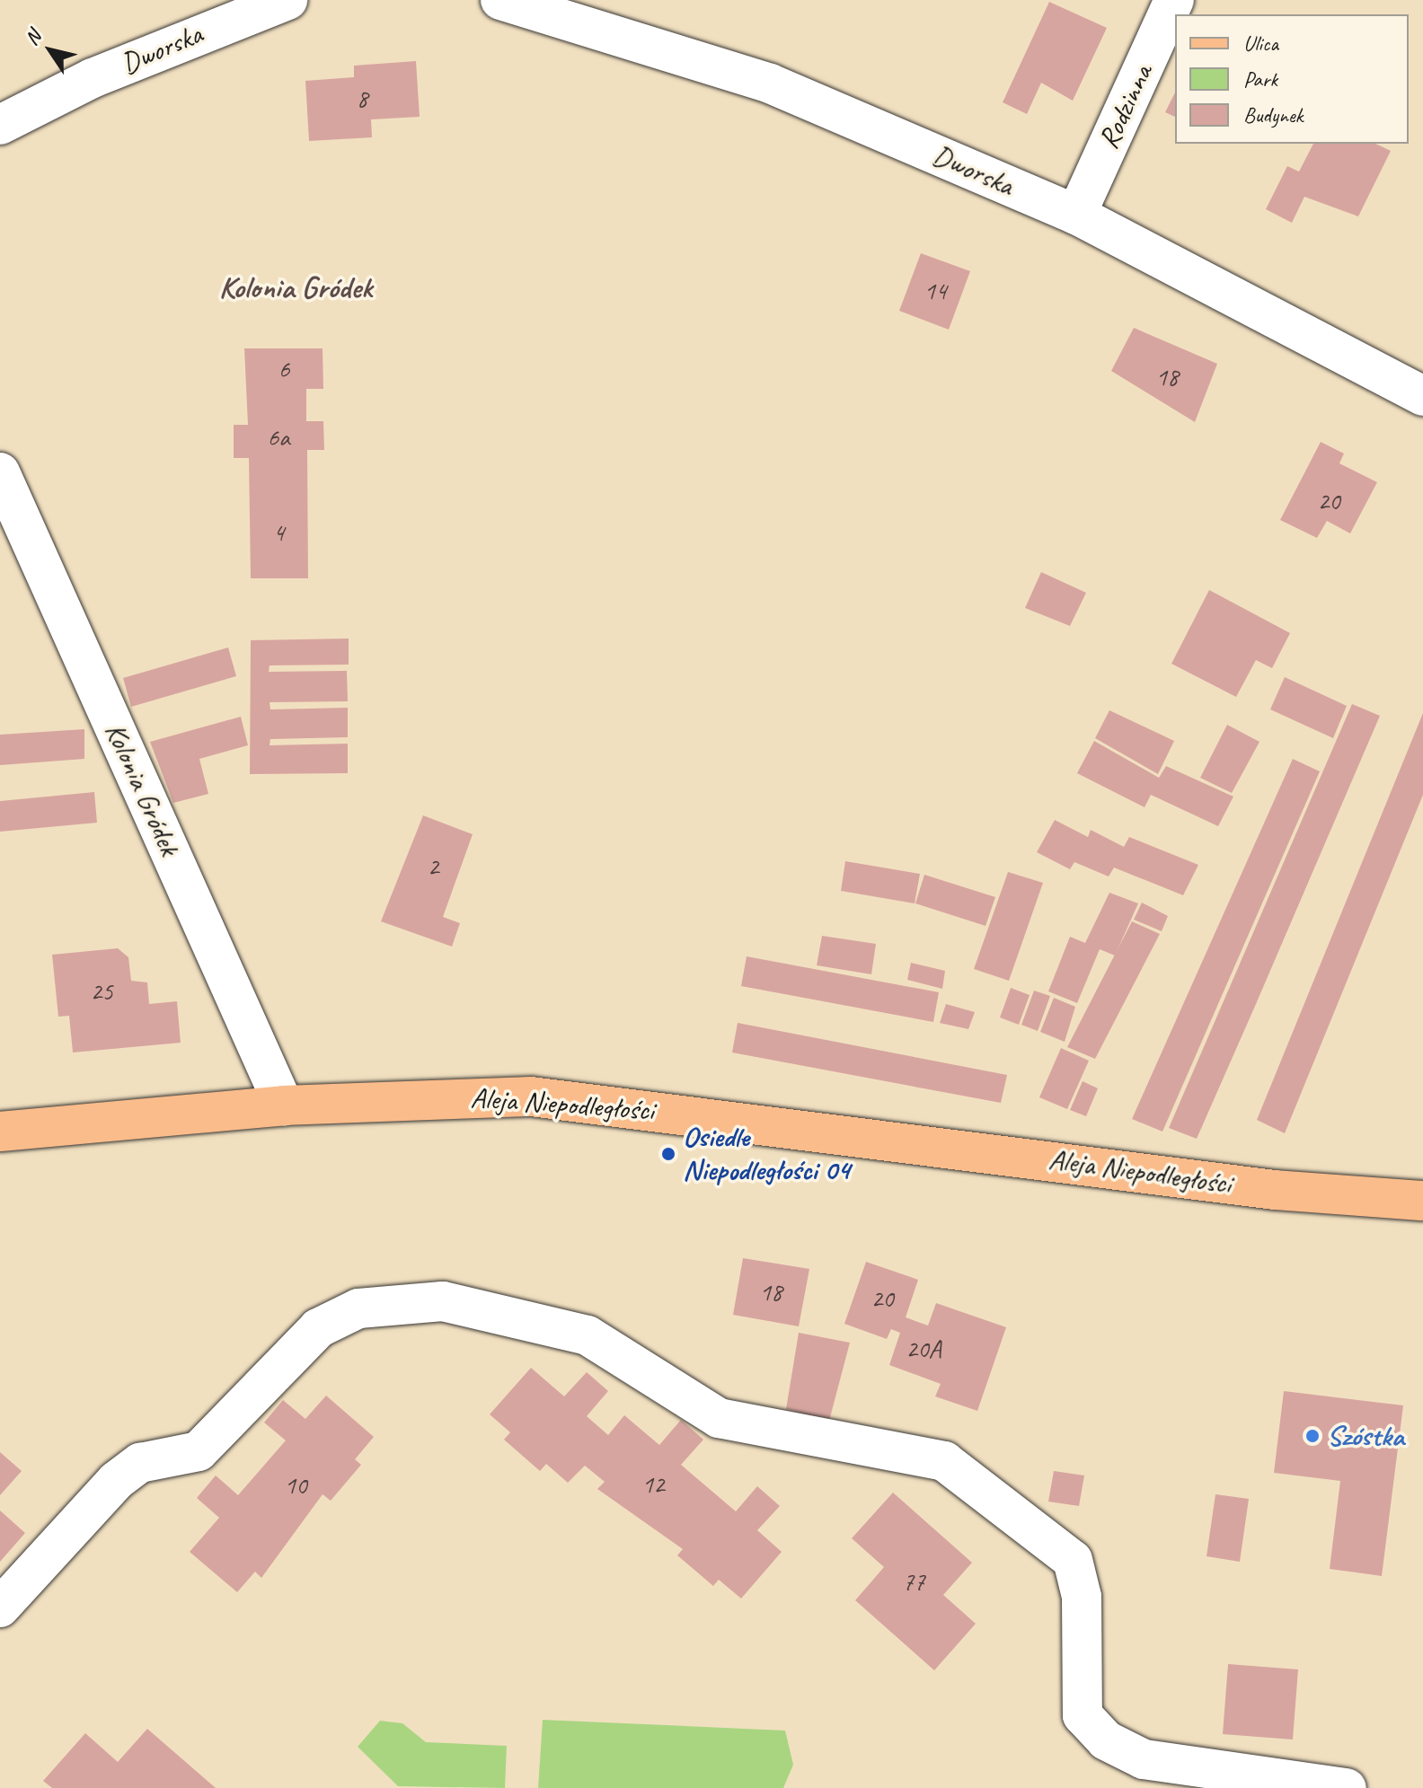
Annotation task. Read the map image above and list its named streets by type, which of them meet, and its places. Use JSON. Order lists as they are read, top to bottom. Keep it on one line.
{"streets":{"main road":["Aleja Niepodległości"],"street":["Dworska","Rodzinna","Kolonia Gródek"]},"crossings":[["Dworska","Rodzinna"],["Kolonia Gródek","Aleja Niepodległości"]],"districts":["Kolonia Gródek"],"places":["Osiedle Niepodległości 04","Szóstka"],"house_numbers":["8","14","6","18","6a","20","4","2","25","18","20","20A","12","10","77"],"legend":["Ulica","Park","Budynek"],"north":"top left"}
